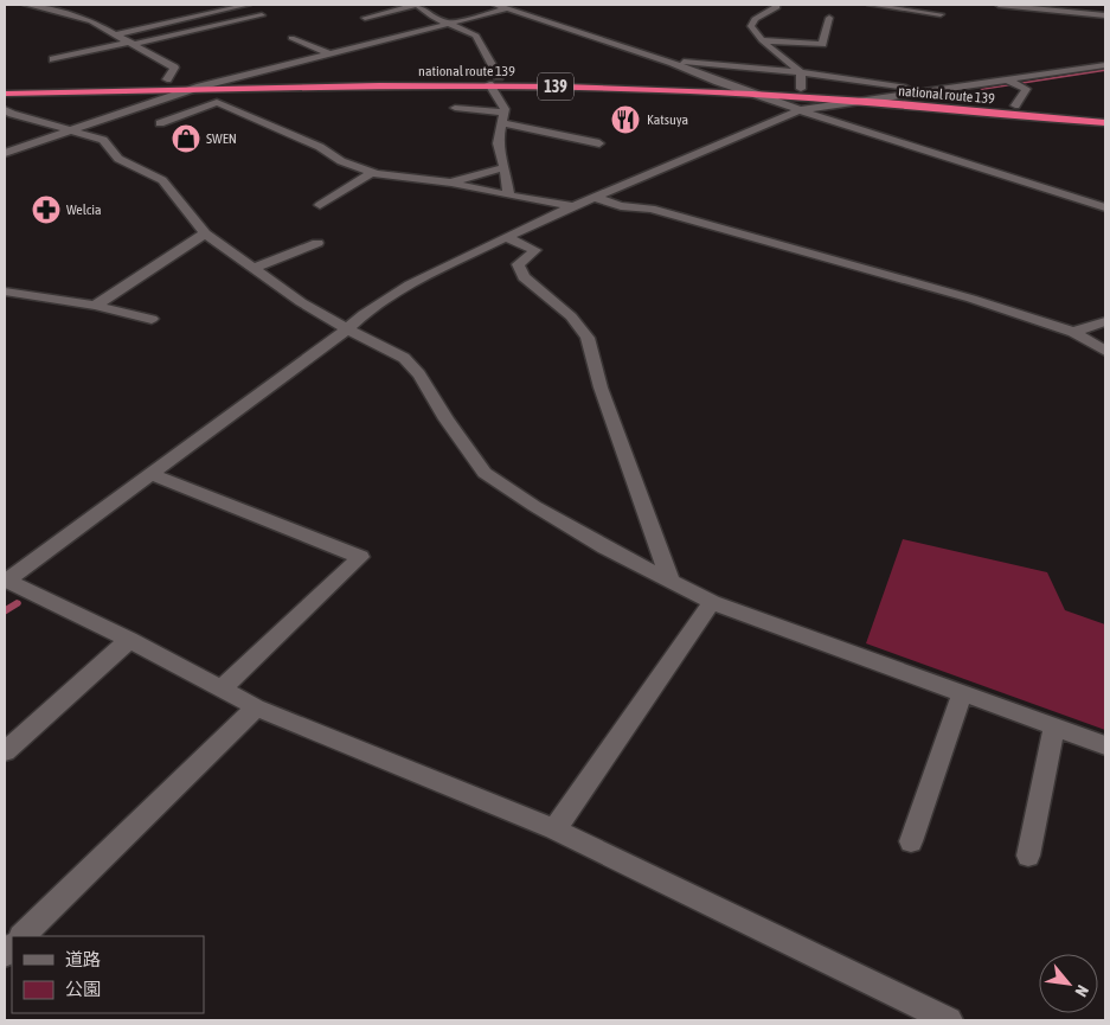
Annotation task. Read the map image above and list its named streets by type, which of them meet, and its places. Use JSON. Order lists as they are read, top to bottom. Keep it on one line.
{"streets":{"highway":["national route 139","139"]},"places":{"restaurant":["Katsuya"],"shop":["SWEN"],"pharmacy":["Welcia"]},"legend":["道路","公園"],"north":"bottom right"}
